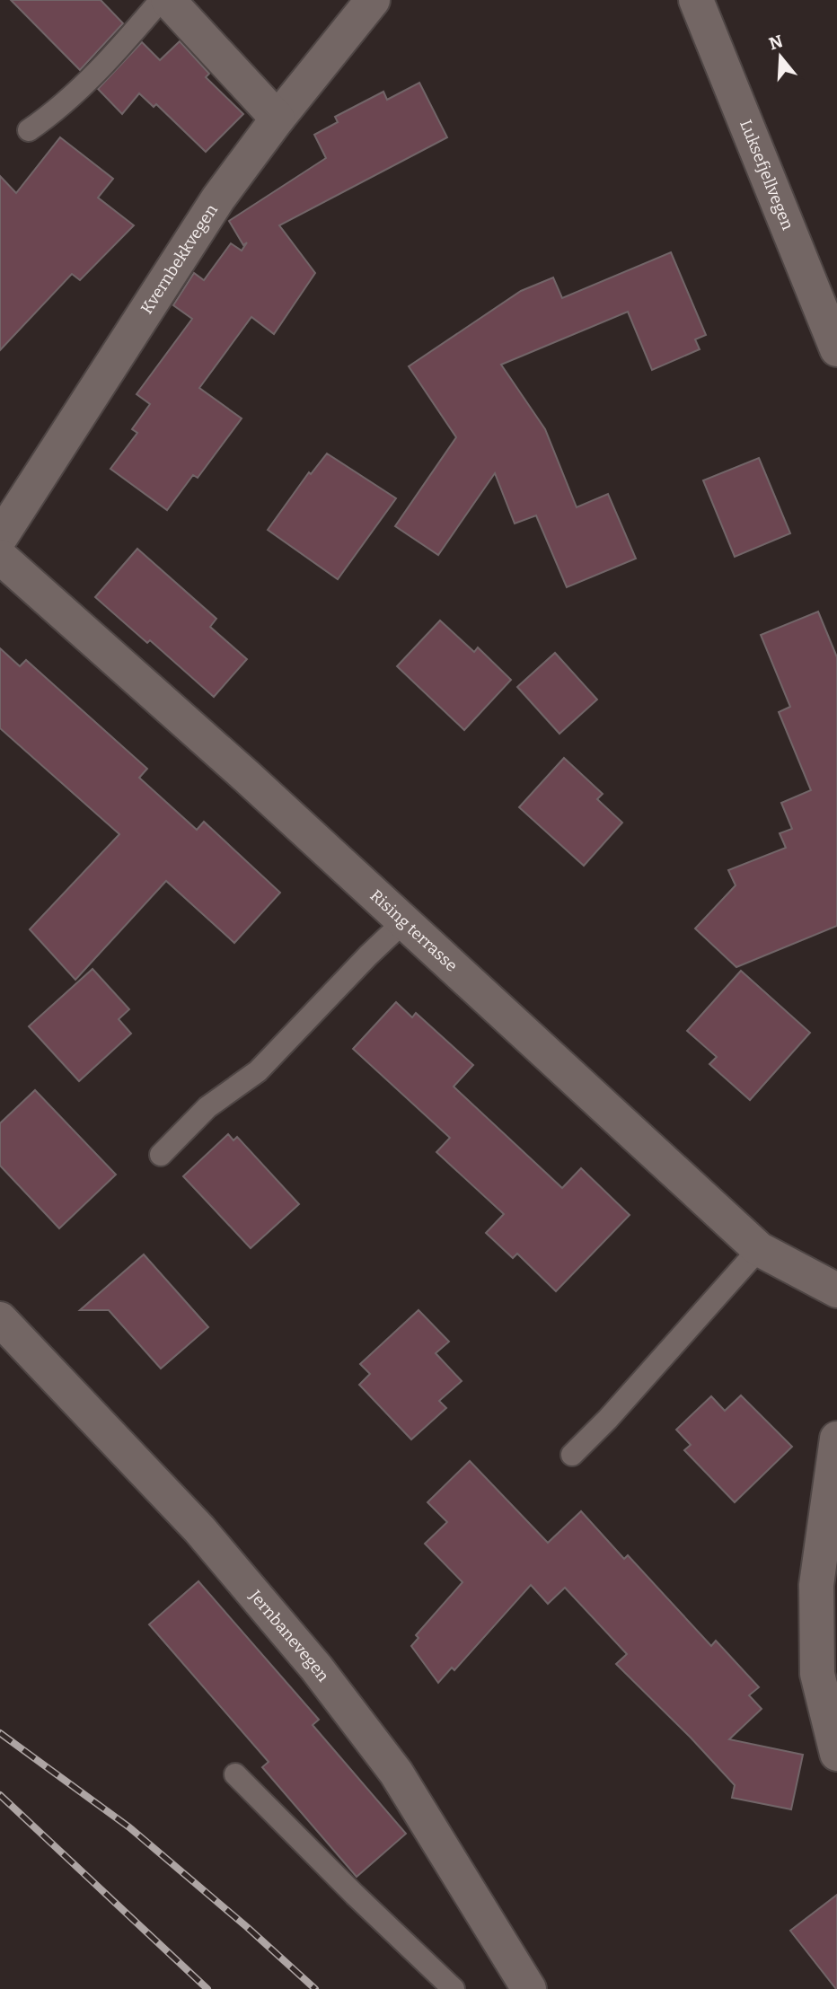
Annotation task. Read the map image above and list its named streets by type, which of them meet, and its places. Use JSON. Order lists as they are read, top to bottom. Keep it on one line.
{"streets":{"street":["Luksefjellvegen","Kvernbekkvegen","Rising terrasse","Jernbanevegen"]},"north":"top"}
